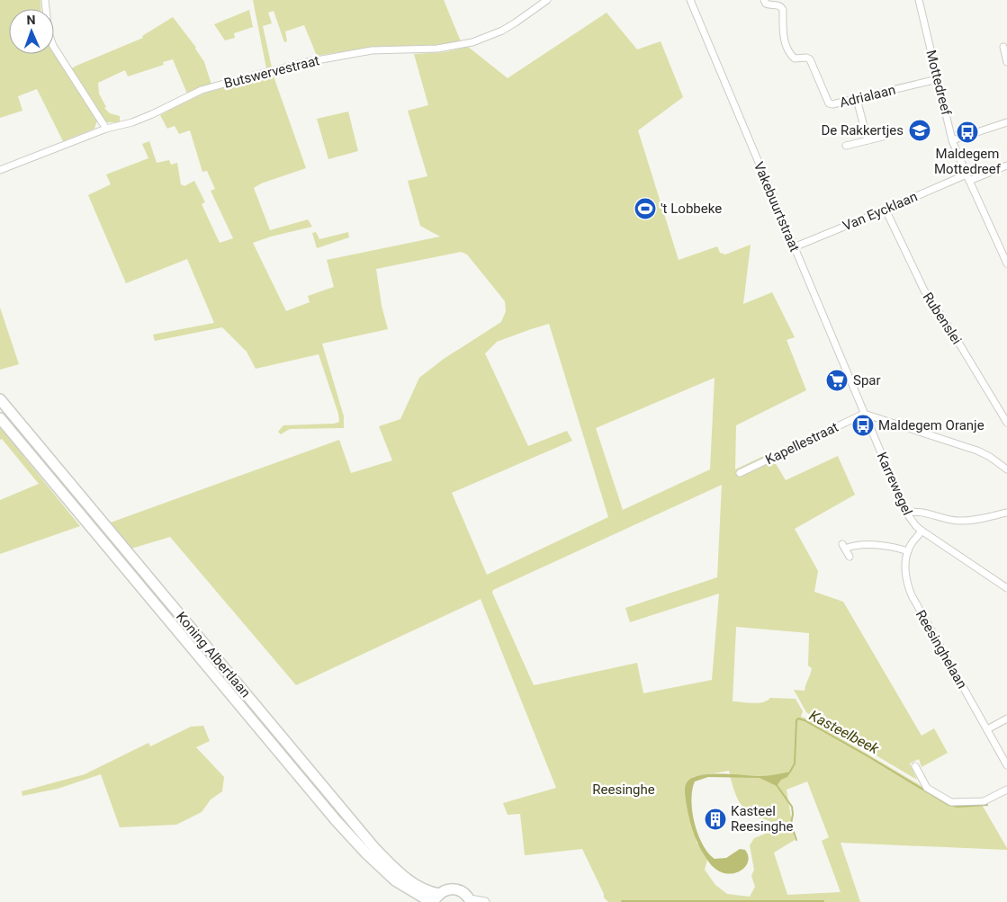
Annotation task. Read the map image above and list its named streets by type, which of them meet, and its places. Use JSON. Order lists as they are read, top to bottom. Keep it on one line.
{"streets":{"main road":["Koning Albertlaan"],"street":["Butswervestraat","Mottedreef","Adrialaan","Vakebuurtstraat","Van Eycklaan","Rubenslei","Kapellestraat","Karrewegel","Reesinghelaan"]},"crossings":[["Mottedreef","Adrialaan"],["Mottedreef","Van Eycklaan"],["Vakebuurtstraat","Van Eycklaan"],["Vakebuurtstraat","Kapellestraat"],["Vakebuurtstraat","Karrewegel"],["Van Eycklaan","Rubenslei"],["Kapellestraat","Karrewegel"],["Karrewegel","Reesinghelaan"]],"water":["Kasteelbeek"],"parks":["Reesinghe"],"places":{"school or university":["De Rakkertjes"],"bus stop":["Maldegem Mottedreef","Maldegem Oranje"],"sports":["'t Lobbeke"],"supermarket":["Spar"],"building":["Kasteel Reesinghe"]},"north":"top"}
